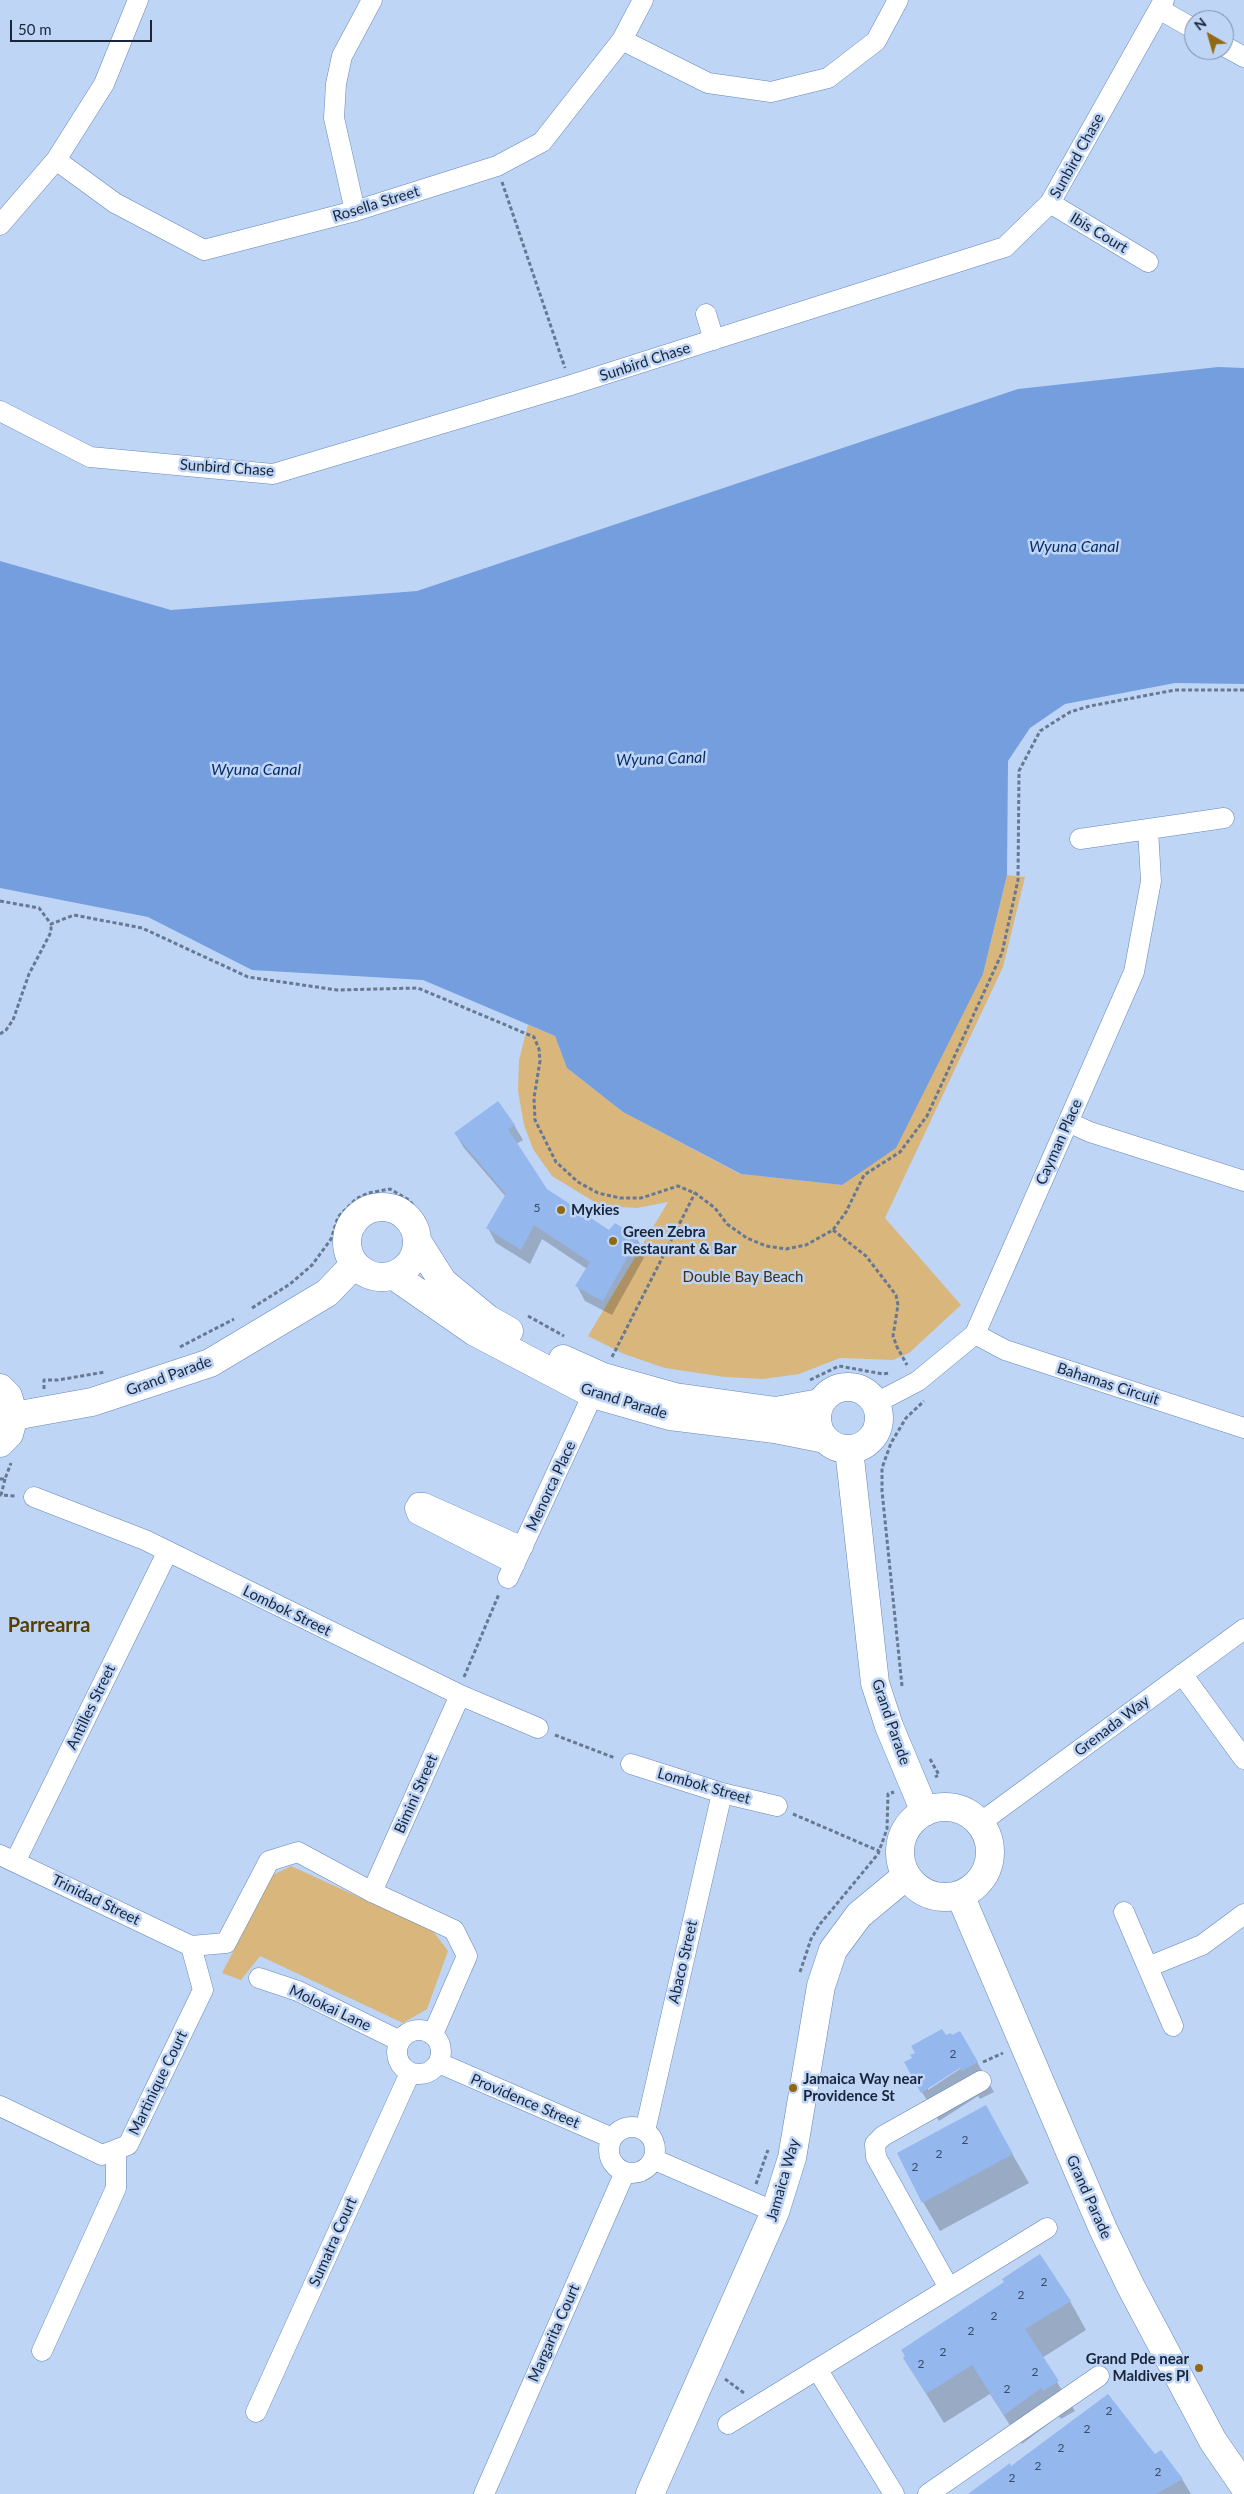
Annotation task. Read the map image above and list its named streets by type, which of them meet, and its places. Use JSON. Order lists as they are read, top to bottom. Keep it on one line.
{"streets":{"street":["Sunbird Chase","Rosella Street","Ibis Court","Cayman Place","Grand Parade","Bahamas Circuit","Menorca Place","Lombok Street","Antilles Street","Grenada Way","Bimini Street","Trinidad Street","Abaco Street","Molokai Lane","Martinique Court","Providence Street","Jamaica Way","Sumatra Court","Margarita Court"]},"crossings":[["Sunbird Chase","Ibis Court"],["Cayman Place","Grand Parade"],["Cayman Place","Bahamas Circuit"],["Grand Parade","Menorca Place"],["Grand Parade","Grenada Way"],["Grand Parade","Jamaica Way"],["Lombok Street","Antilles Street"],["Lombok Street","Bimini Street"],["Lombok Street","Abaco Street"],["Antilles Street","Trinidad Street"],["Grenada Way","Jamaica Way"],["Trinidad Street","Martinique Court"],["Abaco Street","Providence Street"],["Abaco Street","Margarita Court"],["Molokai Lane","Providence Street"],["Molokai Lane","Sumatra Court"],["Providence Street","Sumatra Court"],["Providence Street","Margarita Court"]],"districts":["Parrearra"],"water":["Wyuna Canal"],"parks":["Double Bay Beach"],"places":["Mykies","Green Zebra Restaurant & Bar","Jamaica Way near Providence St","Grand Pde near Maldives Pl"],"house_numbers":["5","2","2","2","2","2","2","2","2","2","2","2","2","2","2","2","2","2","2"],"scale_bar":"50 m","north":"top left"}
